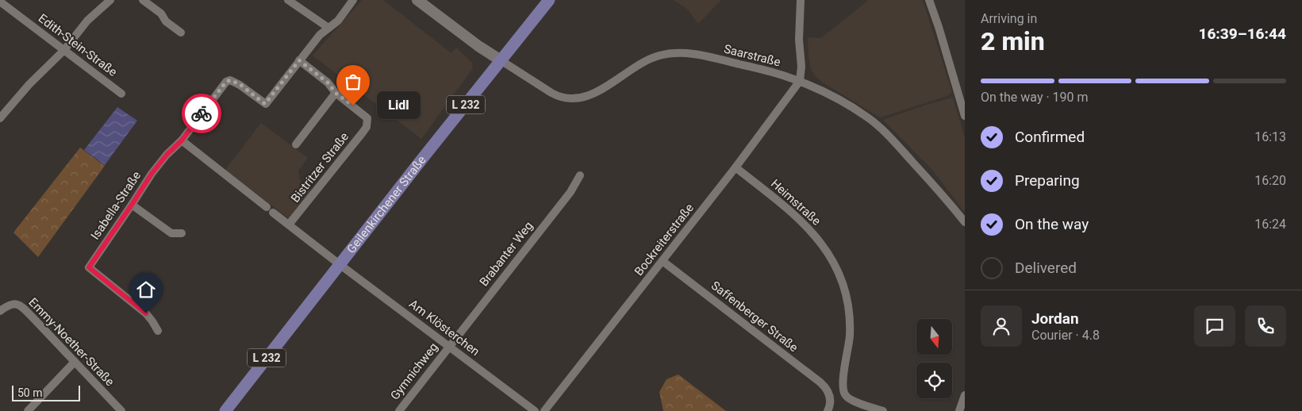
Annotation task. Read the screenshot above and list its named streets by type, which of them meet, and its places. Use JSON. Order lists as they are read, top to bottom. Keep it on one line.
{"streets":{"main road":["L 232","Geilenkirchener Straße"],"street":["Edith-Stein-Straße","Saarstraße","Bistritzer Straße","Heimstraße","Isabella-Straße","Bockreiterstraße","Brabanter Weg","Saffenberger Straße","Am Klösterchen","Emmy-Noether-Straße","Gymnichweg"]},"crossings":[["Saarstraße","Geilenkirchener Straße"],["Saarstraße","Bockreiterstraße"],["Bistritzer Straße","Isabella-Straße"],["Bistritzer Straße","Am Klösterchen"],["Heimstraße","Bockreiterstraße"],["Geilenkirchener Straße","Am Klösterchen"],["Bockreiterstraße","Saffenberger Straße"],["Brabanter Weg","Am Klösterchen"],["Brabanter Weg","Gymnichweg"],["Am Klösterchen","Gymnichweg"]],"places":["Lidl"],"scale_bar":"50 m","north":"bottom","page":{"heading":["2 min","Arriving in","16:39–16:44"],"panel":["Jordan","Courier · 4.8"],"bar":"On the way · 190 m","bubble":"Lidl","list":[["Confirmed","16:13"],["Preparing","16:20"],["On the way","16:24"],"Delivered"],"scale":"50 m"}}
